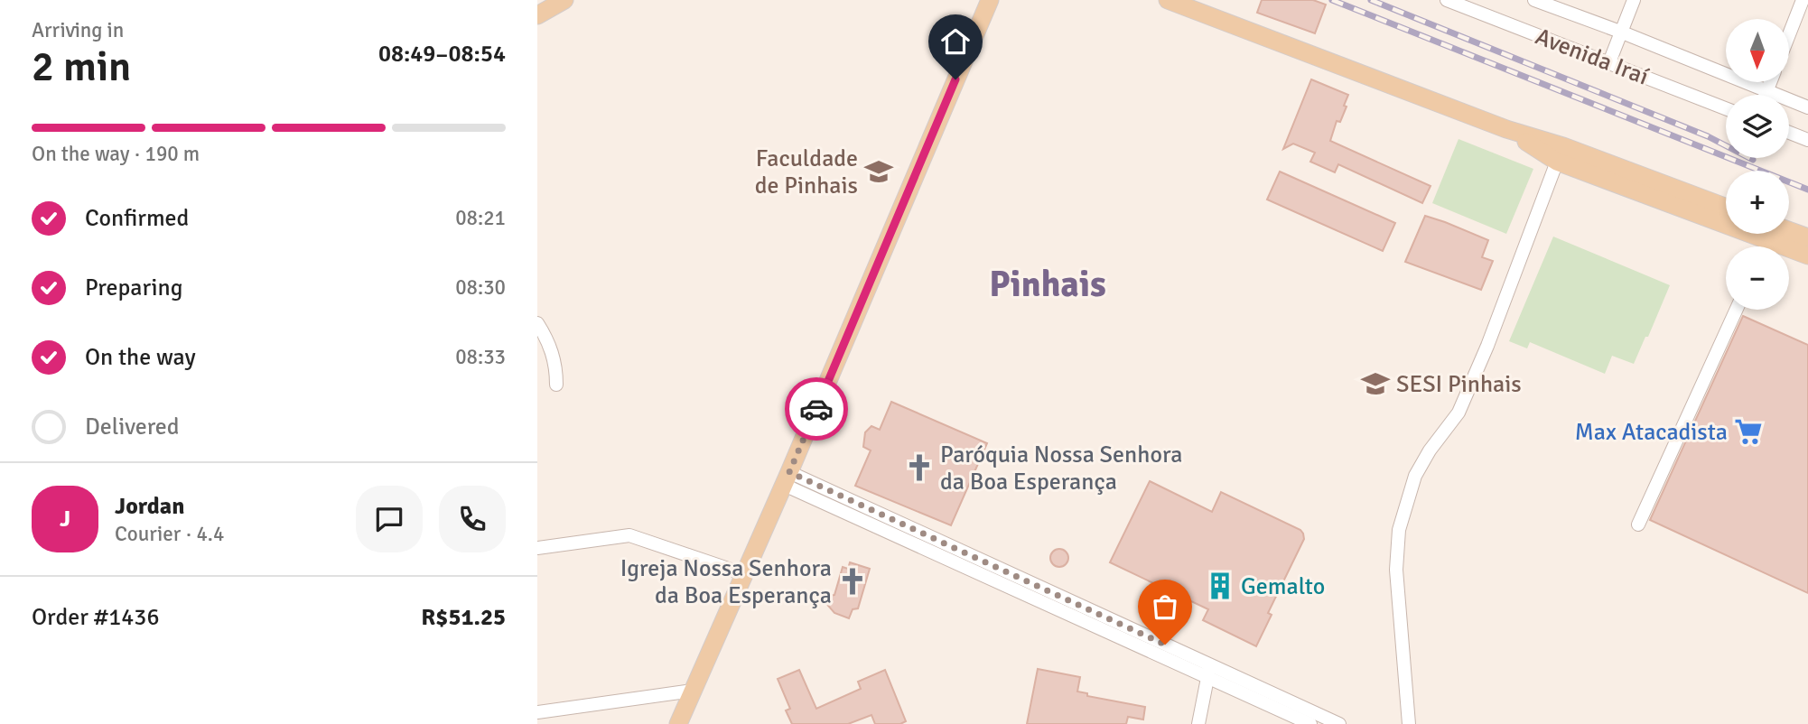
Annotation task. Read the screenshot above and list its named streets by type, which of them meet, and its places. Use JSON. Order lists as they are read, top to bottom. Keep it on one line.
{"streets":{"street":["Avenida Iraí"]},"districts":["Pinhais"],"places":{"school or university":["Faculdade de Pinhais","SESI Pinhais"],"supermarket":["Max Atacadista"],"church":["Paróquia Nossa Senhora da Boa Esperança","Igreja Nossa Senhora da Boa Esperança"],"building":["Gemalto"]},"north":"bottom","page":{"heading":["2 min","Arriving in","08:49–08:54"],"panel":["Jordan","Courier · 4.4","Order #1436","R$51.25"],"map_buttons":["+","−"],"bar":"On the way · 190 m","list":[["Confirmed","08:21"],["Preparing","08:30"],["On the way","08:33"],"Delivered"],"round":"J"}}
